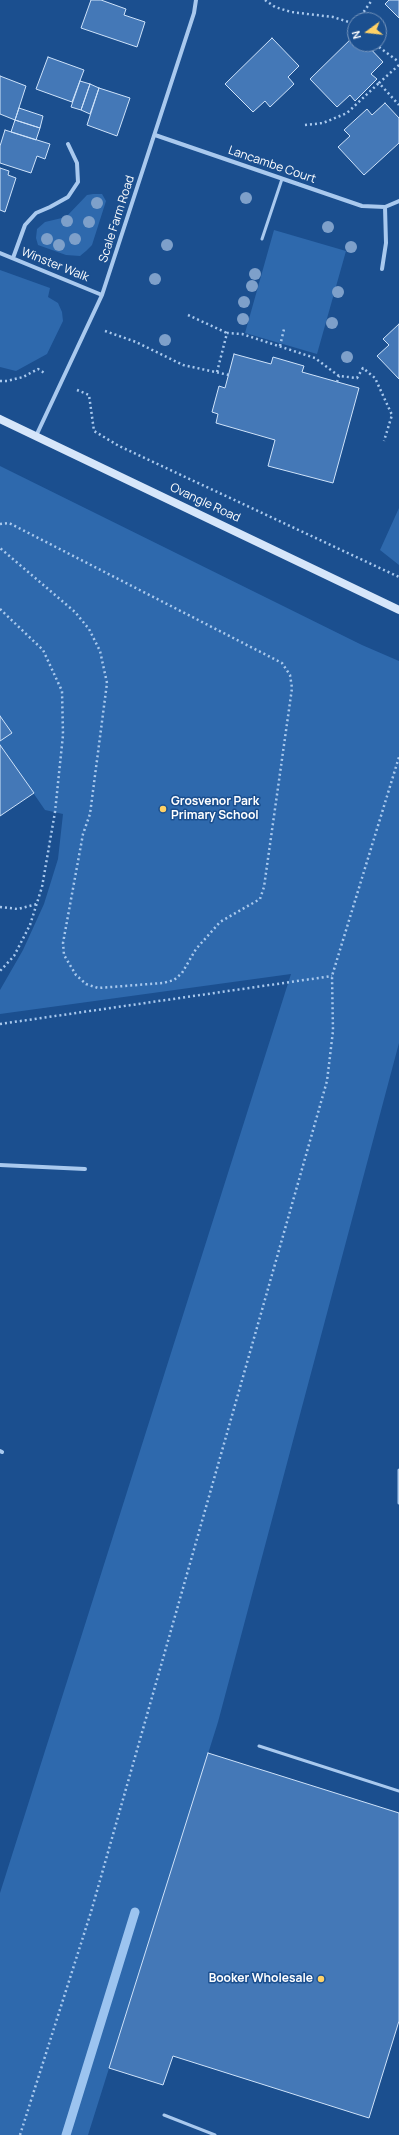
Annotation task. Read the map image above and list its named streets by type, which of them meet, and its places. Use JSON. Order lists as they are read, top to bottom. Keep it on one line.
{"streets":{"main road":["Ovangle Road"],"street":["Lancambe Court","Scale Farm Road","Winster Walk"]},"crossings":[["Lancambe Court","Scale Farm Road"],["Scale Farm Road","Winster Walk"],["Scale Farm Road","Ovangle Road"]],"places":["Grosvenor Park Primary School","Booker Wholesale"],"north":"left"}
